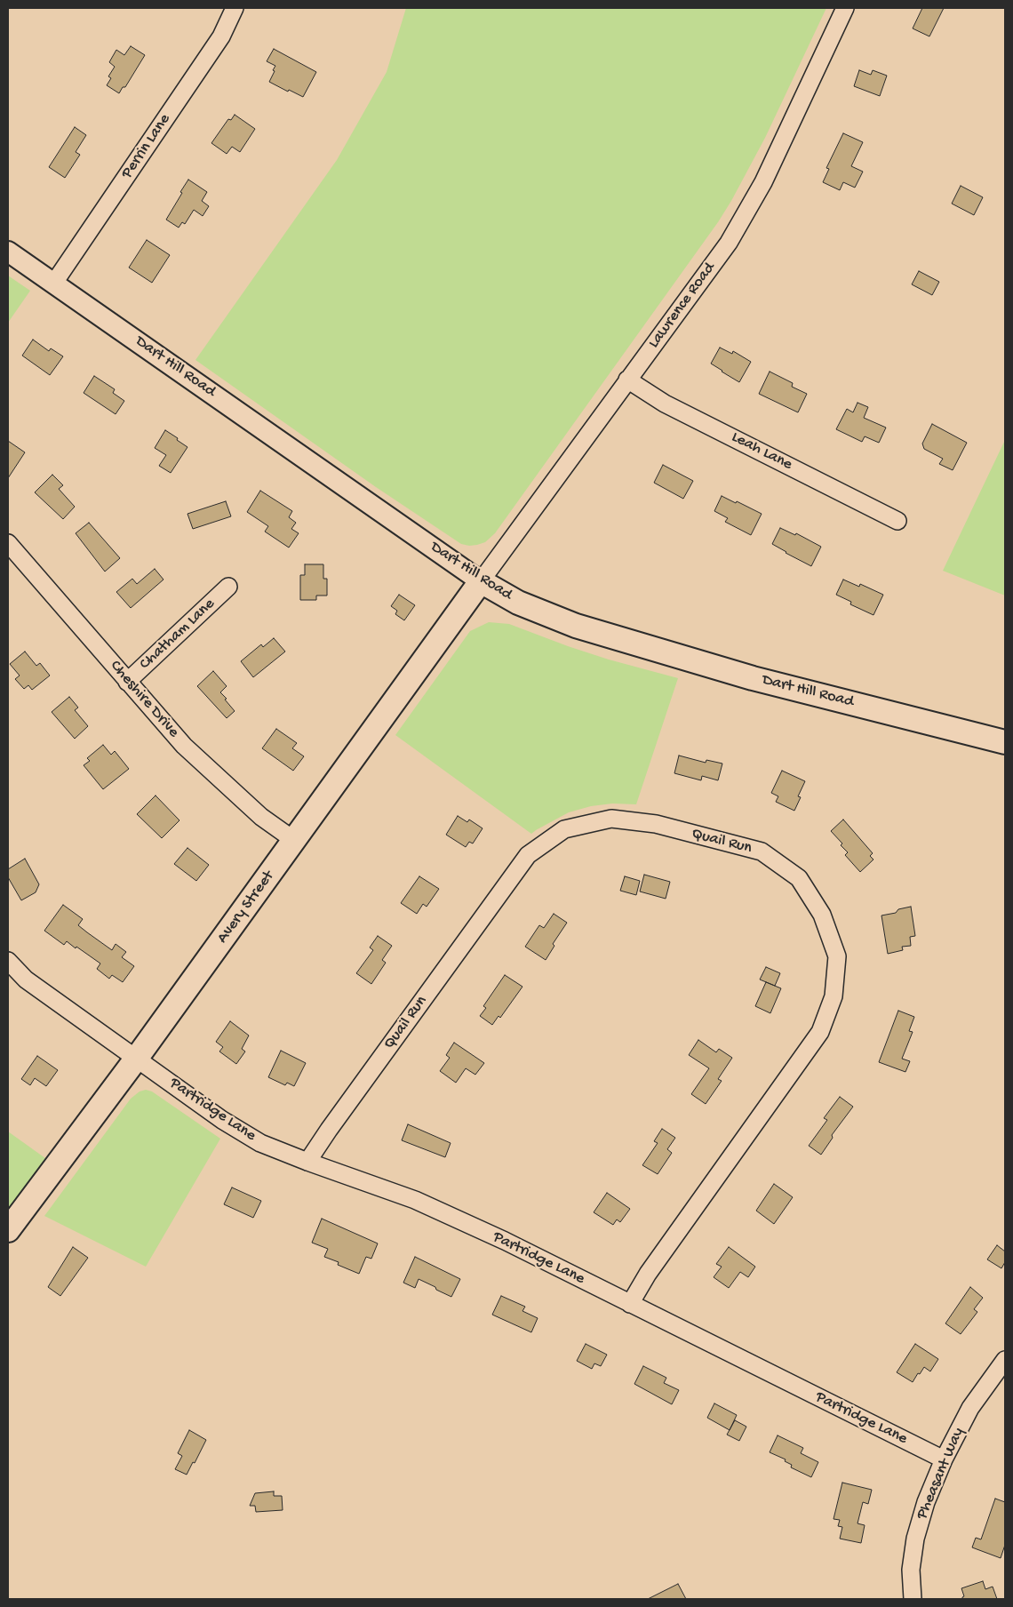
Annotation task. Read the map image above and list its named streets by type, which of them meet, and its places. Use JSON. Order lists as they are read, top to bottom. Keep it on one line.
{"streets":{"main road":["Dart Hill Road","Avery Street"],"street":["Perrin Lane","Lawrence Road","Leah Lane","Chatham Lane","Cheshire Drive","Quail Run","Partridge Lane","Pheasant Way"]},"crossings":[["Perrin Lane","Dart Hill Road"],["Lawrence Road","Dart Hill Road"],["Lawrence Road","Leah Lane"],["Lawrence Road","Avery Street"],["Dart Hill Road","Avery Street"],["Chatham Lane","Cheshire Drive"],["Cheshire Drive","Avery Street"],["Quail Run","Partridge Lane"],["Avery Street","Partridge Lane"],["Partridge Lane","Pheasant Way"]]}
